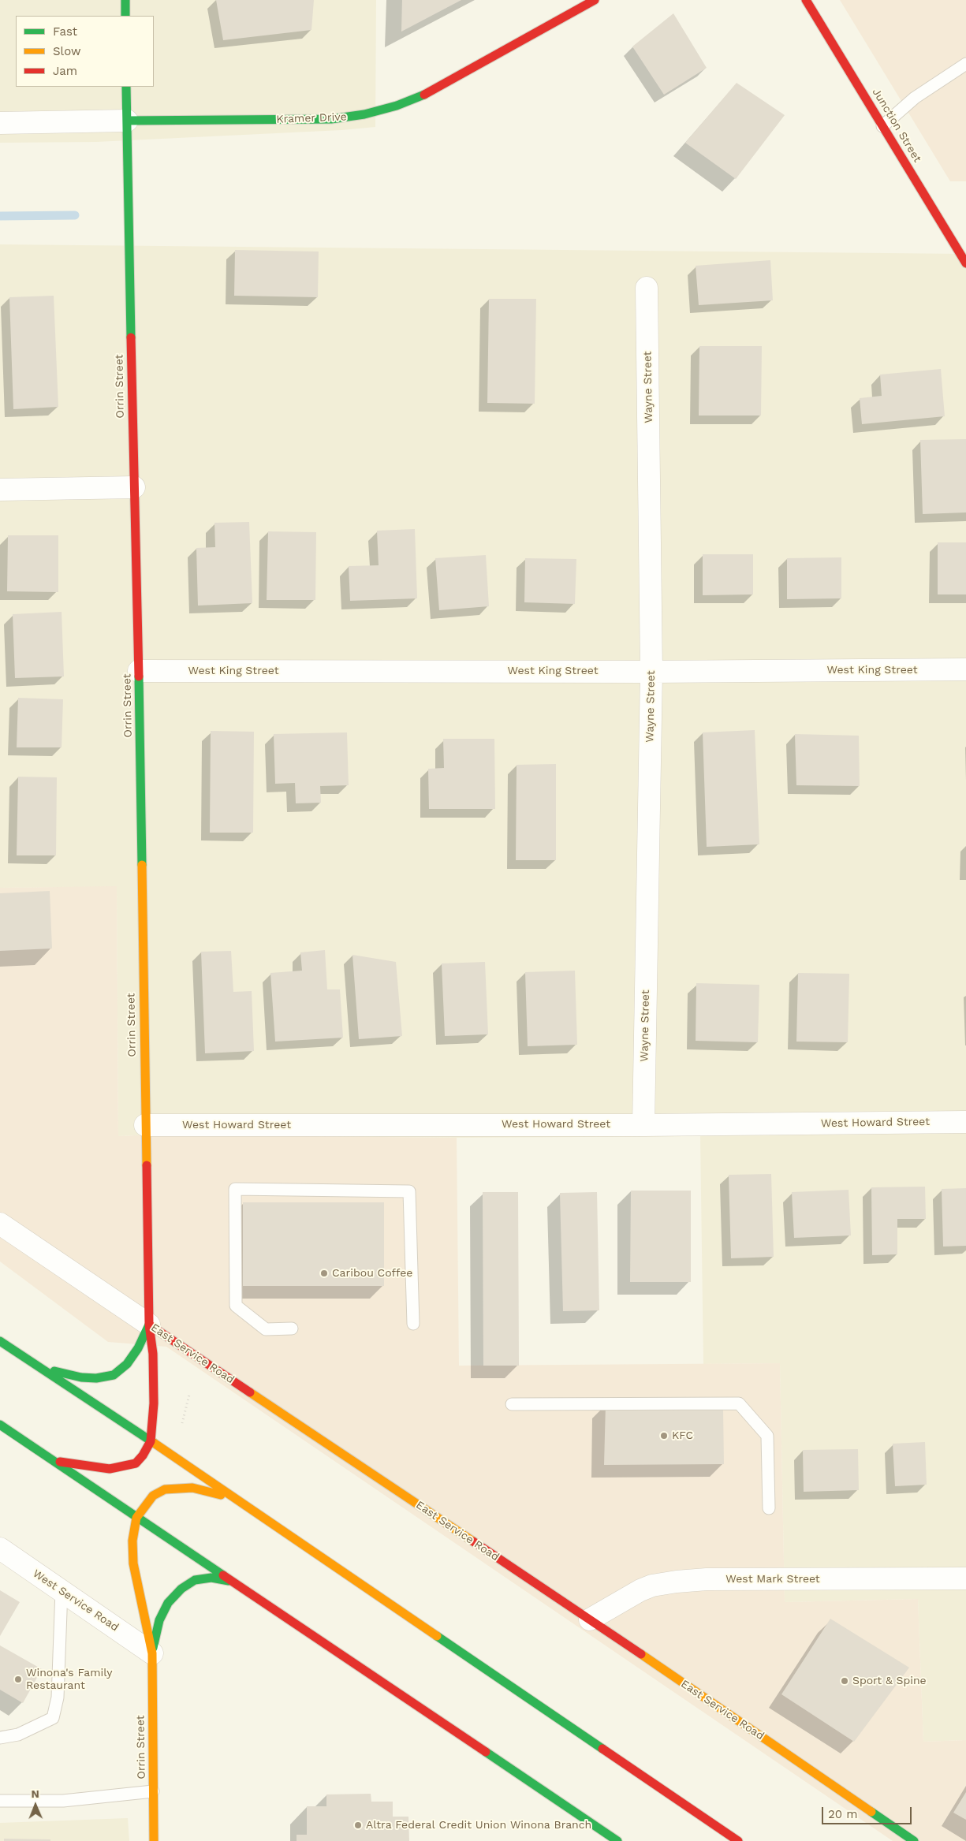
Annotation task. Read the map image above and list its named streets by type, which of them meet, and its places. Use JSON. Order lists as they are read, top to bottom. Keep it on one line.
{"streets":{"main road":["Kramer Drive","Junction Street","Orrin Street","East Service Road"],"street":["Wayne Street","West King Street","West Howard Street","West Mark Street","West Service Road"]},"crossings":[["Kramer Drive","Orrin Street"],["Orrin Street","West King Street"],["Orrin Street","West Howard Street"],["Orrin Street","East Service Road"],["Orrin Street","West Service Road"],["Wayne Street","West King Street"],["Wayne Street","West Howard Street"],["East Service Road","West Mark Street"]],"places":["Caribou Coffee","KFC","Winona's Family Restaurant","Sport & Spine","Altra Federal Credit Union Winona Branch"],"legend":["Fast","Slow","Jam"],"scale_bar":"20 m","north":"top"}
